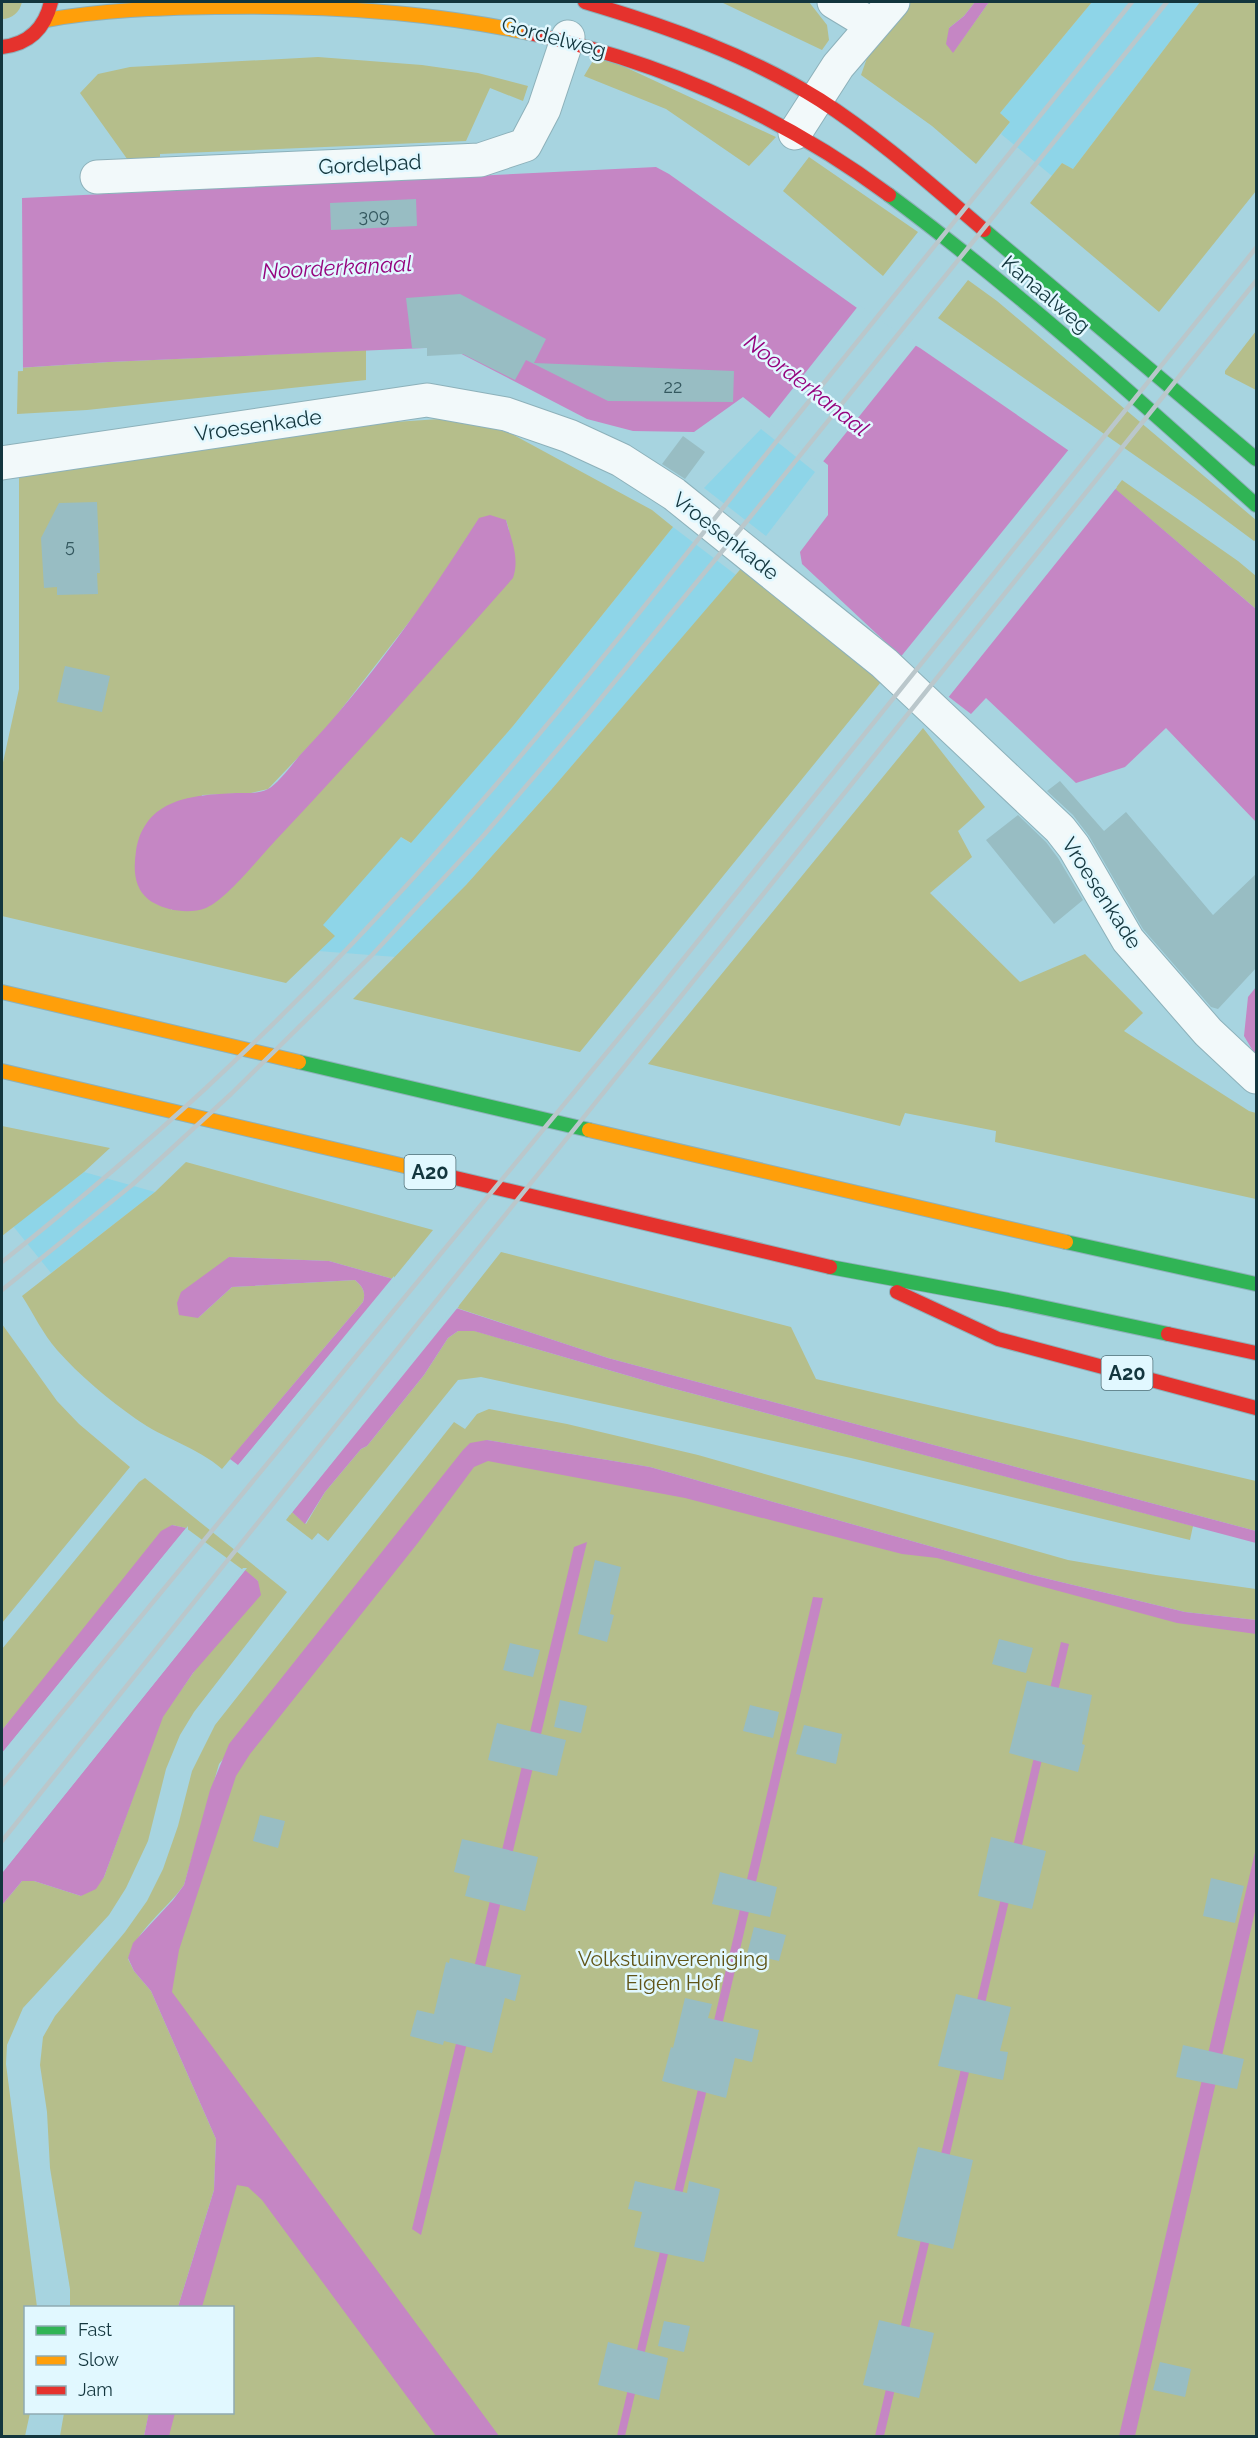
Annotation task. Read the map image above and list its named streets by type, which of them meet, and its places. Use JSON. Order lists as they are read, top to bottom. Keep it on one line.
{"streets":{"main road":["Gordelweg","Kanaalweg","A20"],"street":["Gordelpad","Vroesenkade"]},"crossings":[["Gordelweg","Gordelpad"],["Gordelweg","Kanaalweg"]],"water":["Noorderkanaal"],"parks":["Volkstuinvereniging Eigen Hof"],"house_numbers":["309","22","5"],"legend":["Fast","Slow","Jam"]}
